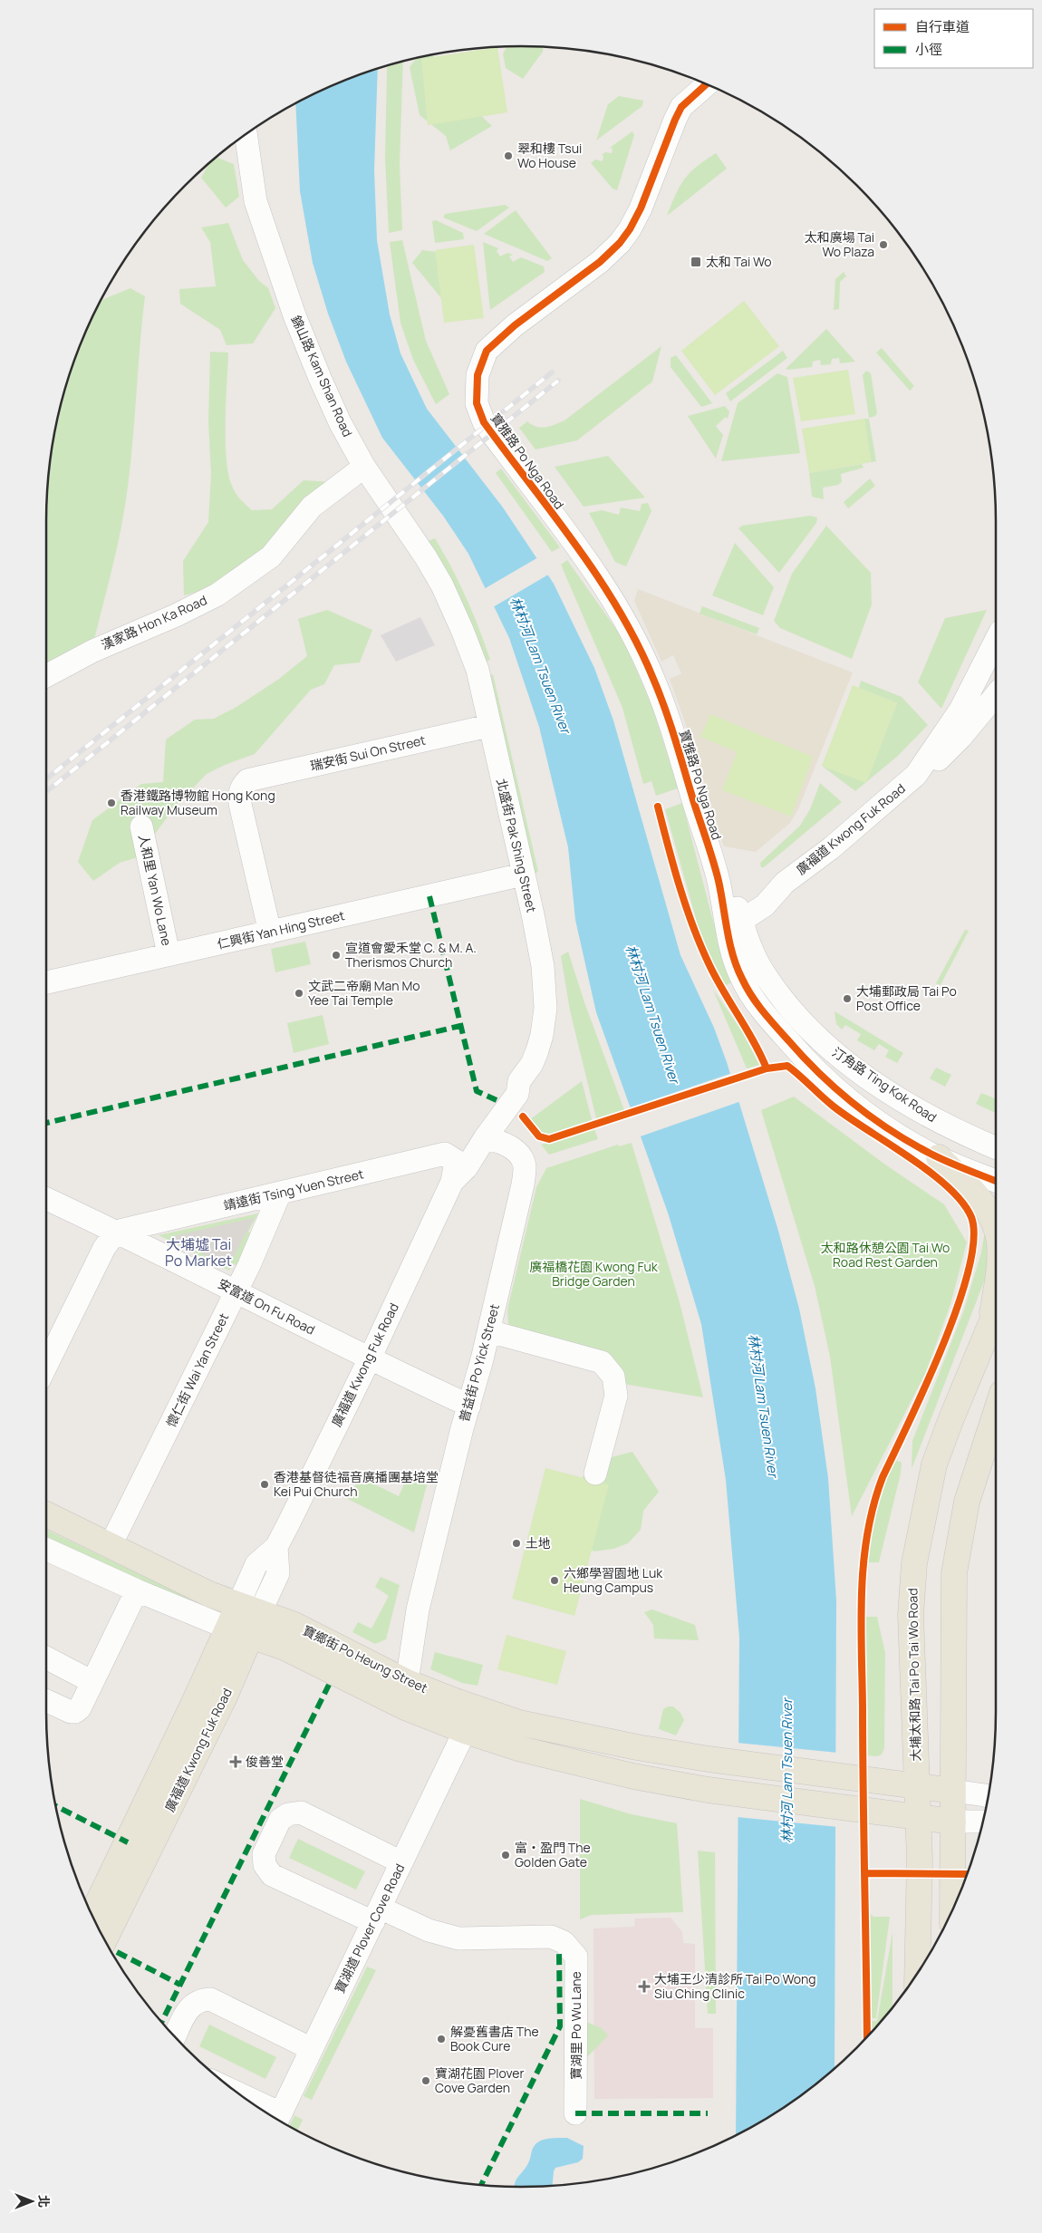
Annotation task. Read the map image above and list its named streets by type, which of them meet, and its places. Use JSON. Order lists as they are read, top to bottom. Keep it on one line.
{"streets":{"main road":["廣福道 Kwong Fuk Road","寶鄉街 Po Heung Street","大埔太和路 Tai Po Tai Wo Road"],"street":["錦山路 Kam Shan Road","寶雅路 Po Nga Road","漢家路 Hon Ka Road","瑞安街 Sui On Street","北盛街 Pak Shing Street","人和里 Yan Wo Lane","仁興街 Yan Hing Street","汀角路 Ting Kok Road","靖遠街 Tsing Yuen Street","安富道 On Fu Road","普益街 Po Yick Street","懷仁街 Wai Yan Street","寶湖道 Plover Cove Road","寶湖里 Po Wu Lane"]},"crossings":[["錦山路 Kam Shan Road","漢家路 Hon Ka Road"],["錦山路 Kam Shan Road","北盛街 Pak Shing Street"],["寶雅路 Po Nga Road","汀角路 Ting Kok Road"],["瑞安街 Sui On Street","北盛街 Pak Shing Street"],["瑞安街 Sui On Street","仁興街 Yan Hing Street"],["廣福道 Kwong Fuk Road","北盛街 Pak Shing Street"],["廣福道 Kwong Fuk Road","汀角路 Ting Kok Road"],["廣福道 Kwong Fuk Road","靖遠街 Tsing Yuen Street"],["廣福道 Kwong Fuk Road","安富道 On Fu Road"],["廣福道 Kwong Fuk Road","普益街 Po Yick Street"],["廣福道 Kwong Fuk Road","寶鄉街 Po Heung Street"],["北盛街 Pak Shing Street","仁興街 Yan Hing Street"],["人和里 Yan Wo Lane","仁興街 Yan Hing Street"],["靖遠街 Tsing Yuen Street","安富道 On Fu Road"],["靖遠街 Tsing Yuen Street","懷仁街 Wai Yan Street"],["安富道 On Fu Road","普益街 Po Yick Street"],["安富道 On Fu Road","懷仁街 Wai Yan Street"],["普益街 Po Yick Street","寶鄉街 Po Heung Street"],["懷仁街 Wai Yan Street","寶鄉街 Po Heung Street"],["寶鄉街 Po Heung Street","大埔太和路 Tai Po Tai Wo Road"],["寶鄉街 Po Heung Street","寶湖道 Plover Cove Road"],["寶湖道 Plover Cove Road","寶湖里 Po Wu Lane"]],"districts":["大埔墟 Tai Po Market"],"water":["林村河 Lam Tsuen River"],"parks":["太和路休憩公園 Tai Wo Road Rest Garden","廣福橋花園 Kwong Fuk Bridge Garden"],"places":{"other":["翠和樓 Tsui Wo House","太和廣場 Tai Wo Plaza","香港鐵路博物館 Hong Kong Railway Museum","宣道會愛禾堂 C. & M. A. Therismos Church","文武二帝廟 Man Mo Yee Tai Temple","大埔郵政局 Tai Po Post Office","香港基督徒福音廣播團基培堂 Kei Pui Church","土地","六鄉學習園地 Luk Heung Campus","富‧盈門 The Golden Gate","解憂舊書店 The Book Cure","寶湖花園 Plover Cove Garden"],"transit":["太和 Tai Wo"],"health":["俊善堂","大埔王少清診所 Tai Po Wong Siu Ching Clinic"]},"legend":["自行車道","小徑"],"north":"right"}
